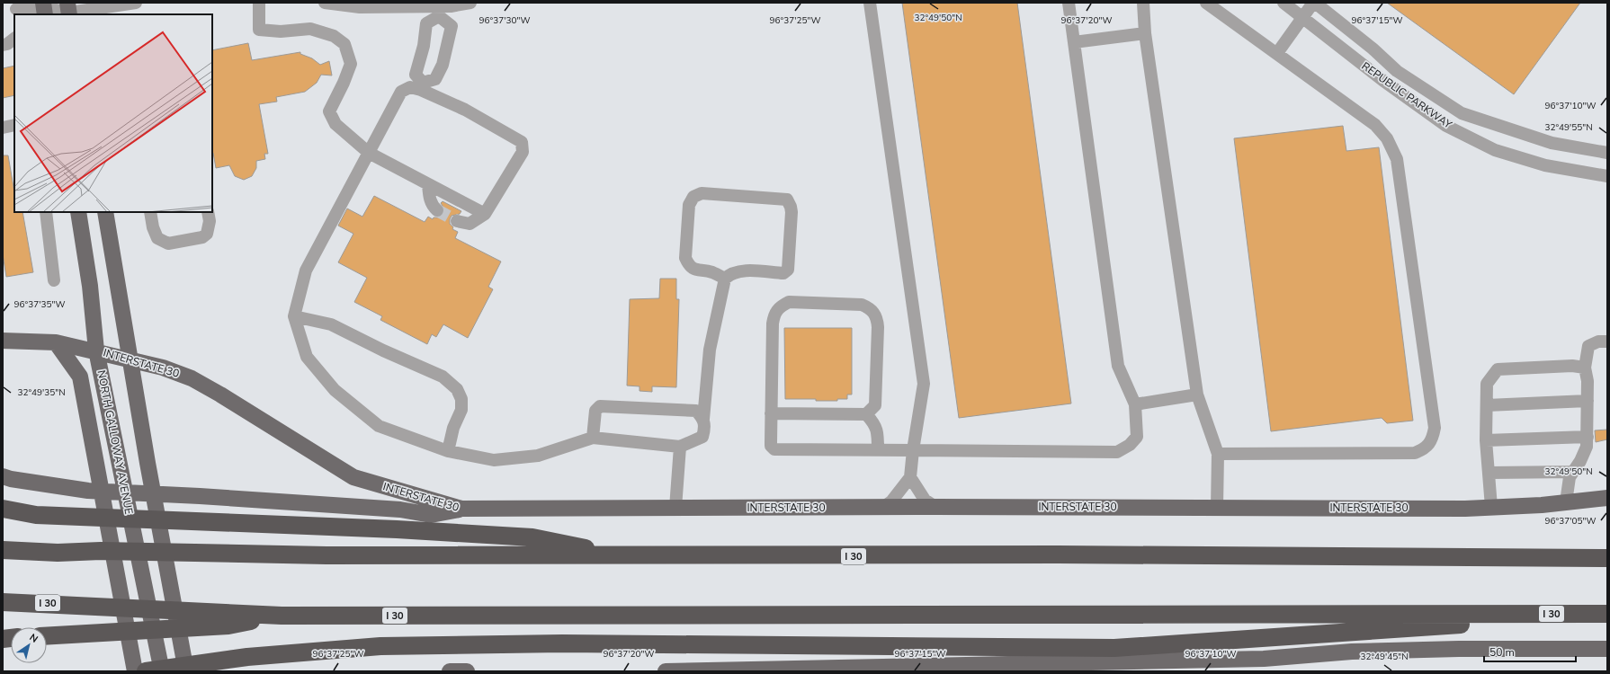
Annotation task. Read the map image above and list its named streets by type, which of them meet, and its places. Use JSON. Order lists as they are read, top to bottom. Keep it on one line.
{"streets":{"highway":["I 30"],"main road":["INTERSTATE 30","NORTH GALLOWAY AVENUE"],"street":["REPUBLIC PARKWAY"]},"crossings":[["INTERSTATE 30","NORTH GALLOWAY AVENUE"]],"scale_bar":"50 m","north":"top right","coordinates":["32°49'50\"N","96°37'30\"W","96°37'25\"W","96°37'20\"W","96°37'15\"W","96°37'10\"W","32°49'55\"N","96°37'35\"W","32°49'35\"N","96°37'05\"W","32°49'45\"N"]}
